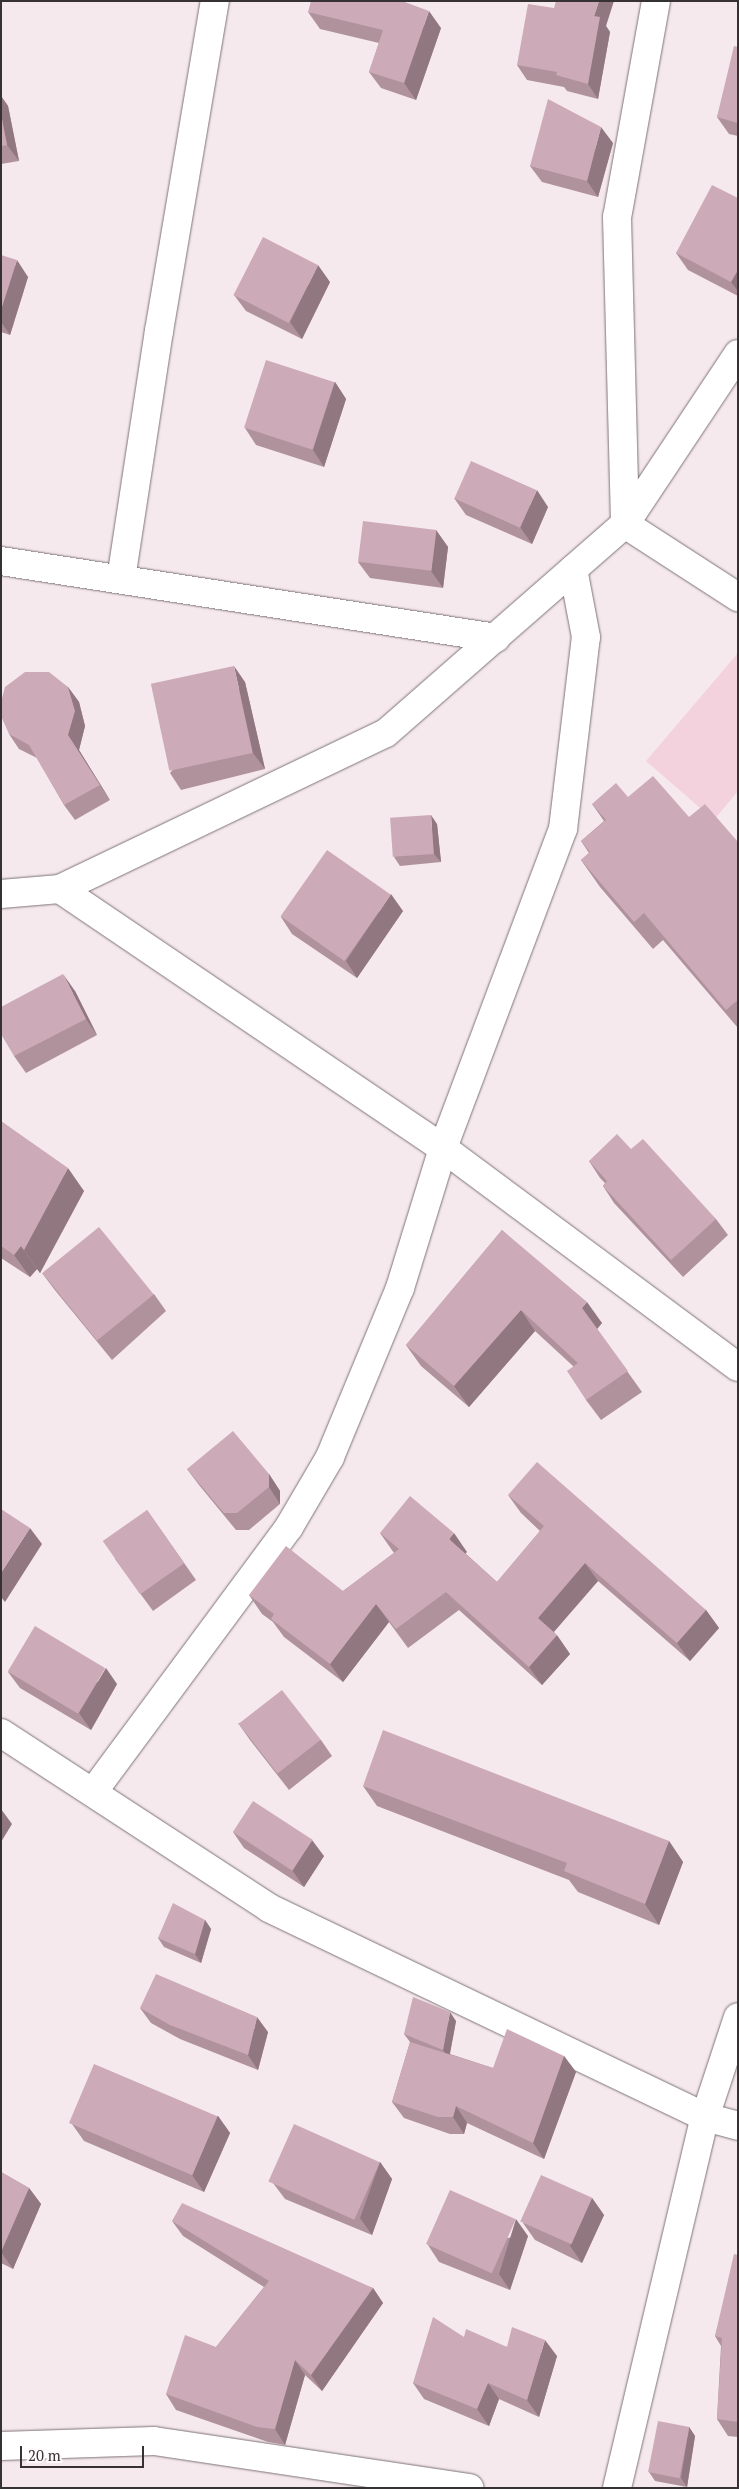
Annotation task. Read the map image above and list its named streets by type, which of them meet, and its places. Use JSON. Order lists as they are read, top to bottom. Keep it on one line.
{"scale_bar":"20 m"}
